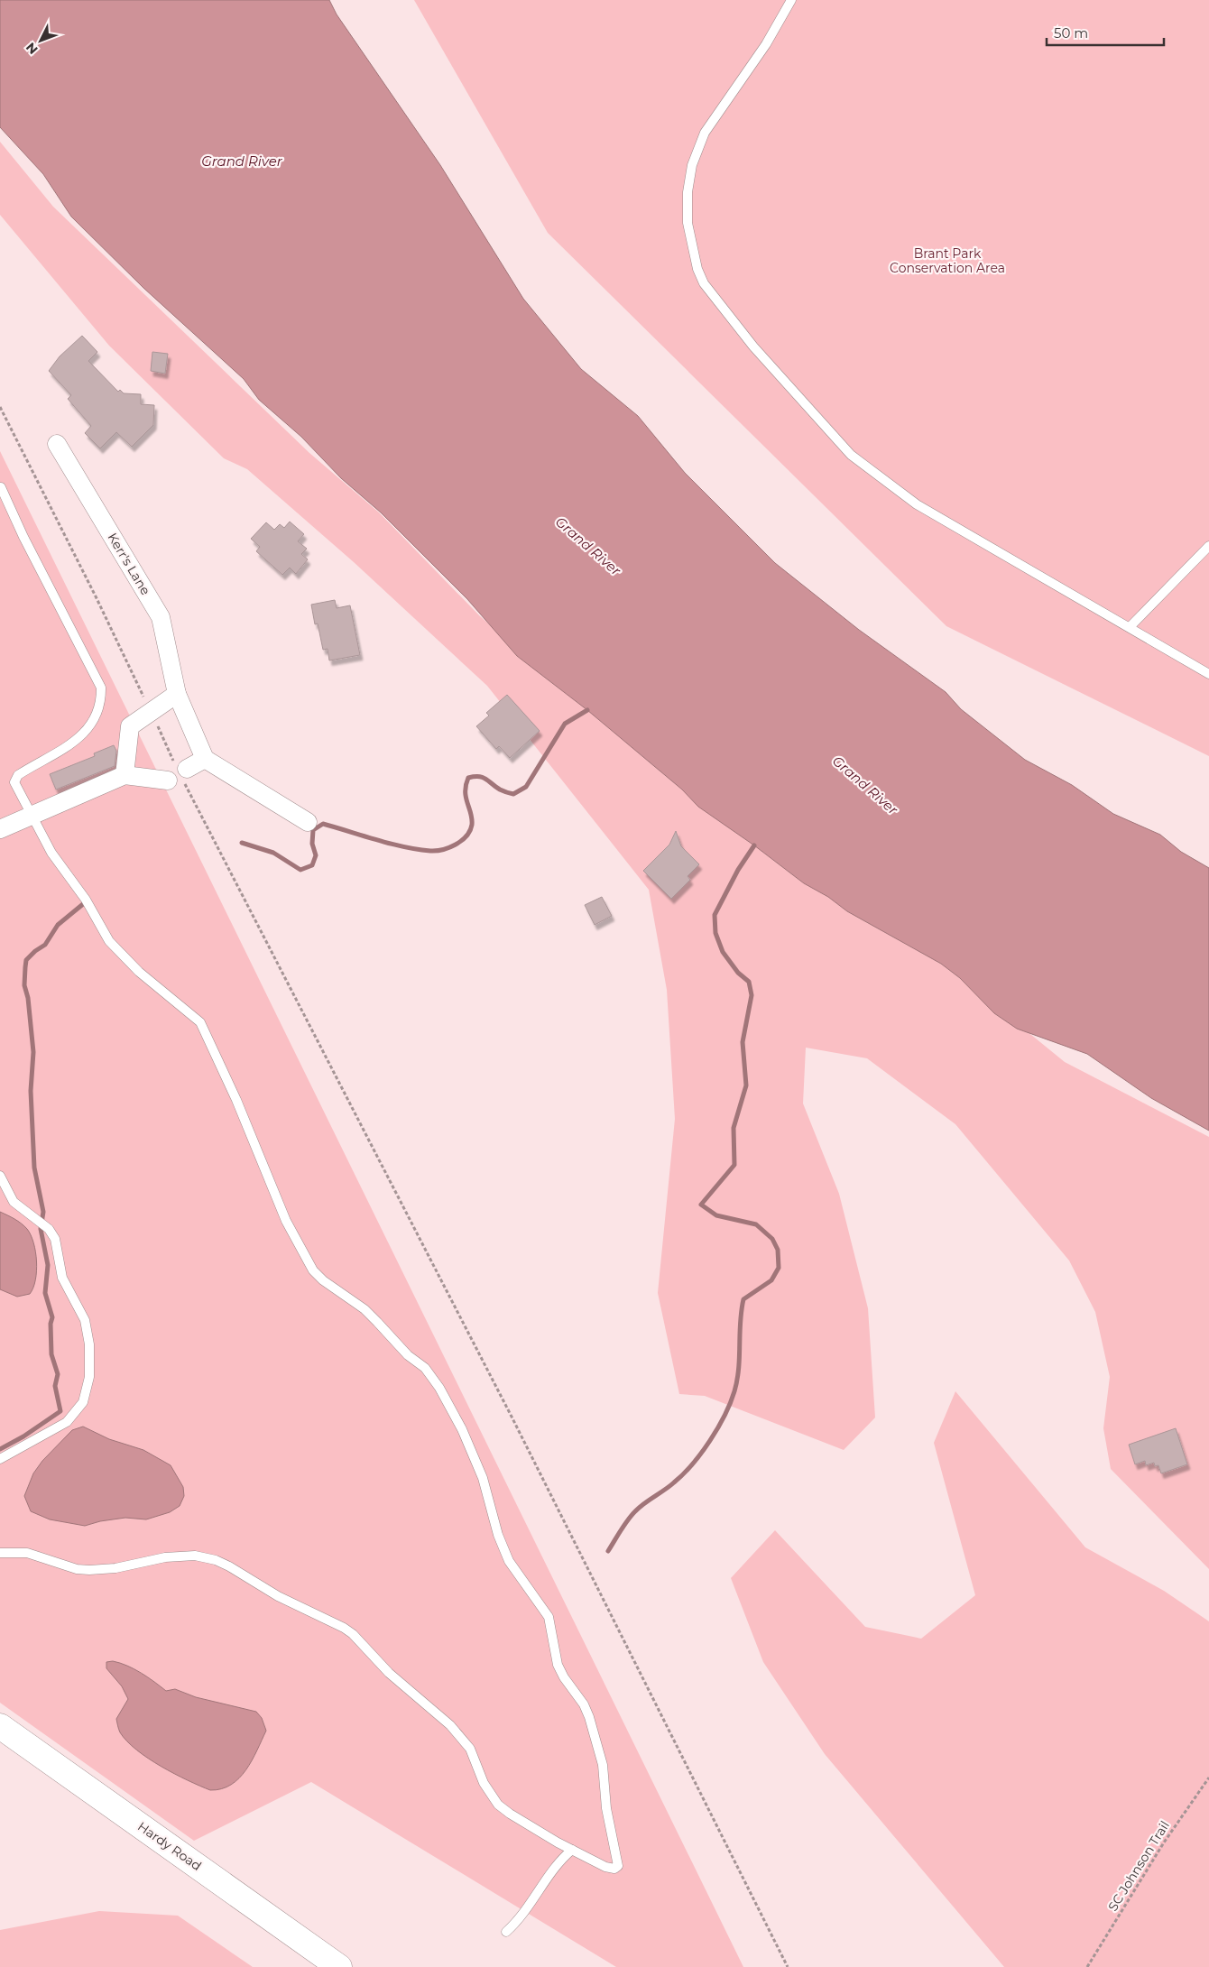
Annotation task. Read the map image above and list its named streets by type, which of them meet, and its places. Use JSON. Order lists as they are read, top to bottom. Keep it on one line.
{"streets":{"main road":["Hardy Road"],"street":["Kerr's Lane"],"path":["SC Johnson Trail"]},"water":["Grand River"],"parks":["Brant Park Conservation Area"],"scale_bar":"50 m","north":"bottom left"}
